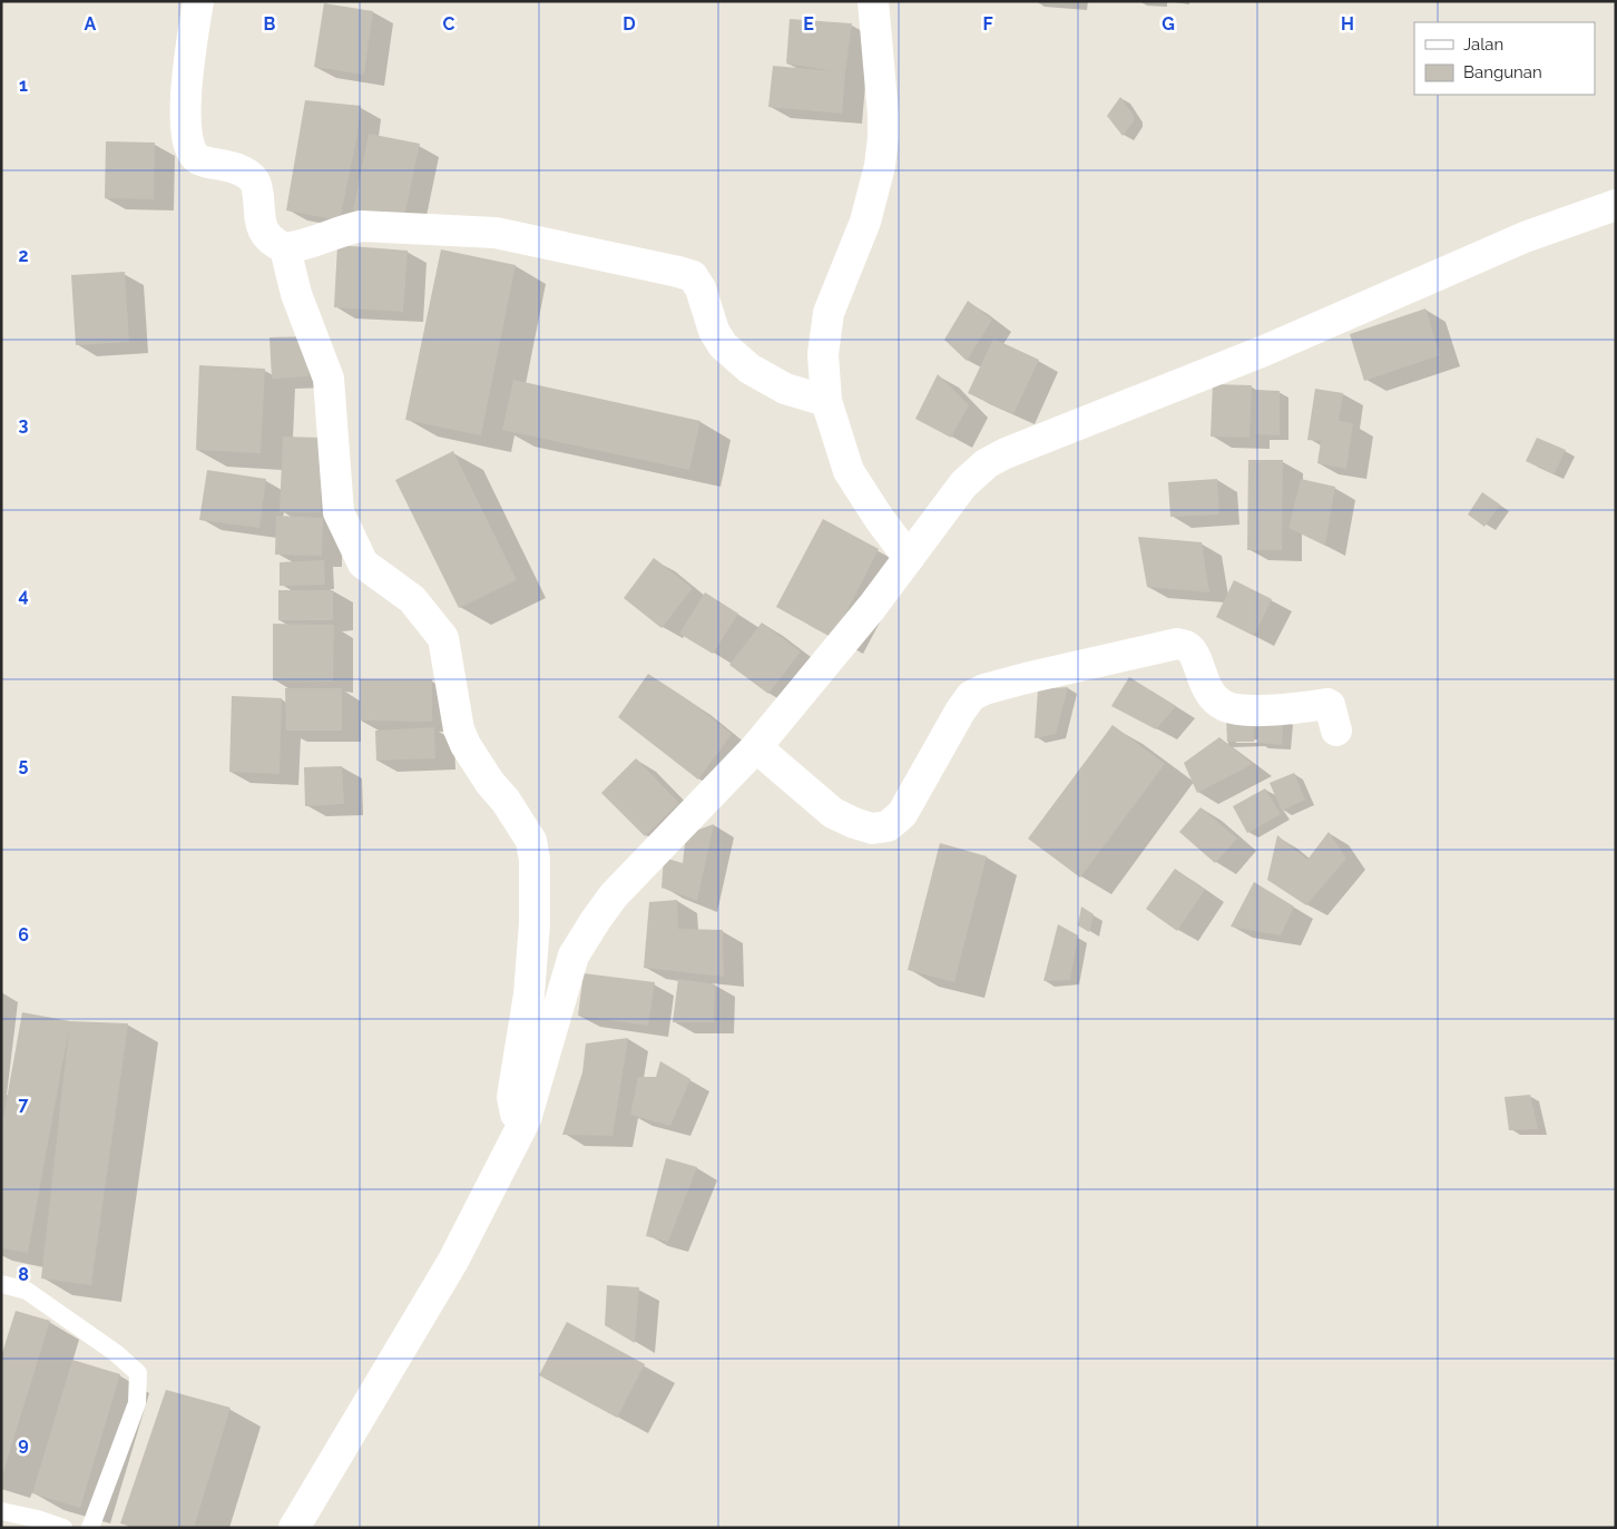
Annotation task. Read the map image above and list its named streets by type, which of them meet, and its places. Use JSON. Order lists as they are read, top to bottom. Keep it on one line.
{"legend":["Jalan","Bangunan"],"grid":{"columns":["A","B","C","D","E","F","G","H"],"rows":["1","2","3","4","5","6","7","8","9"]}}
